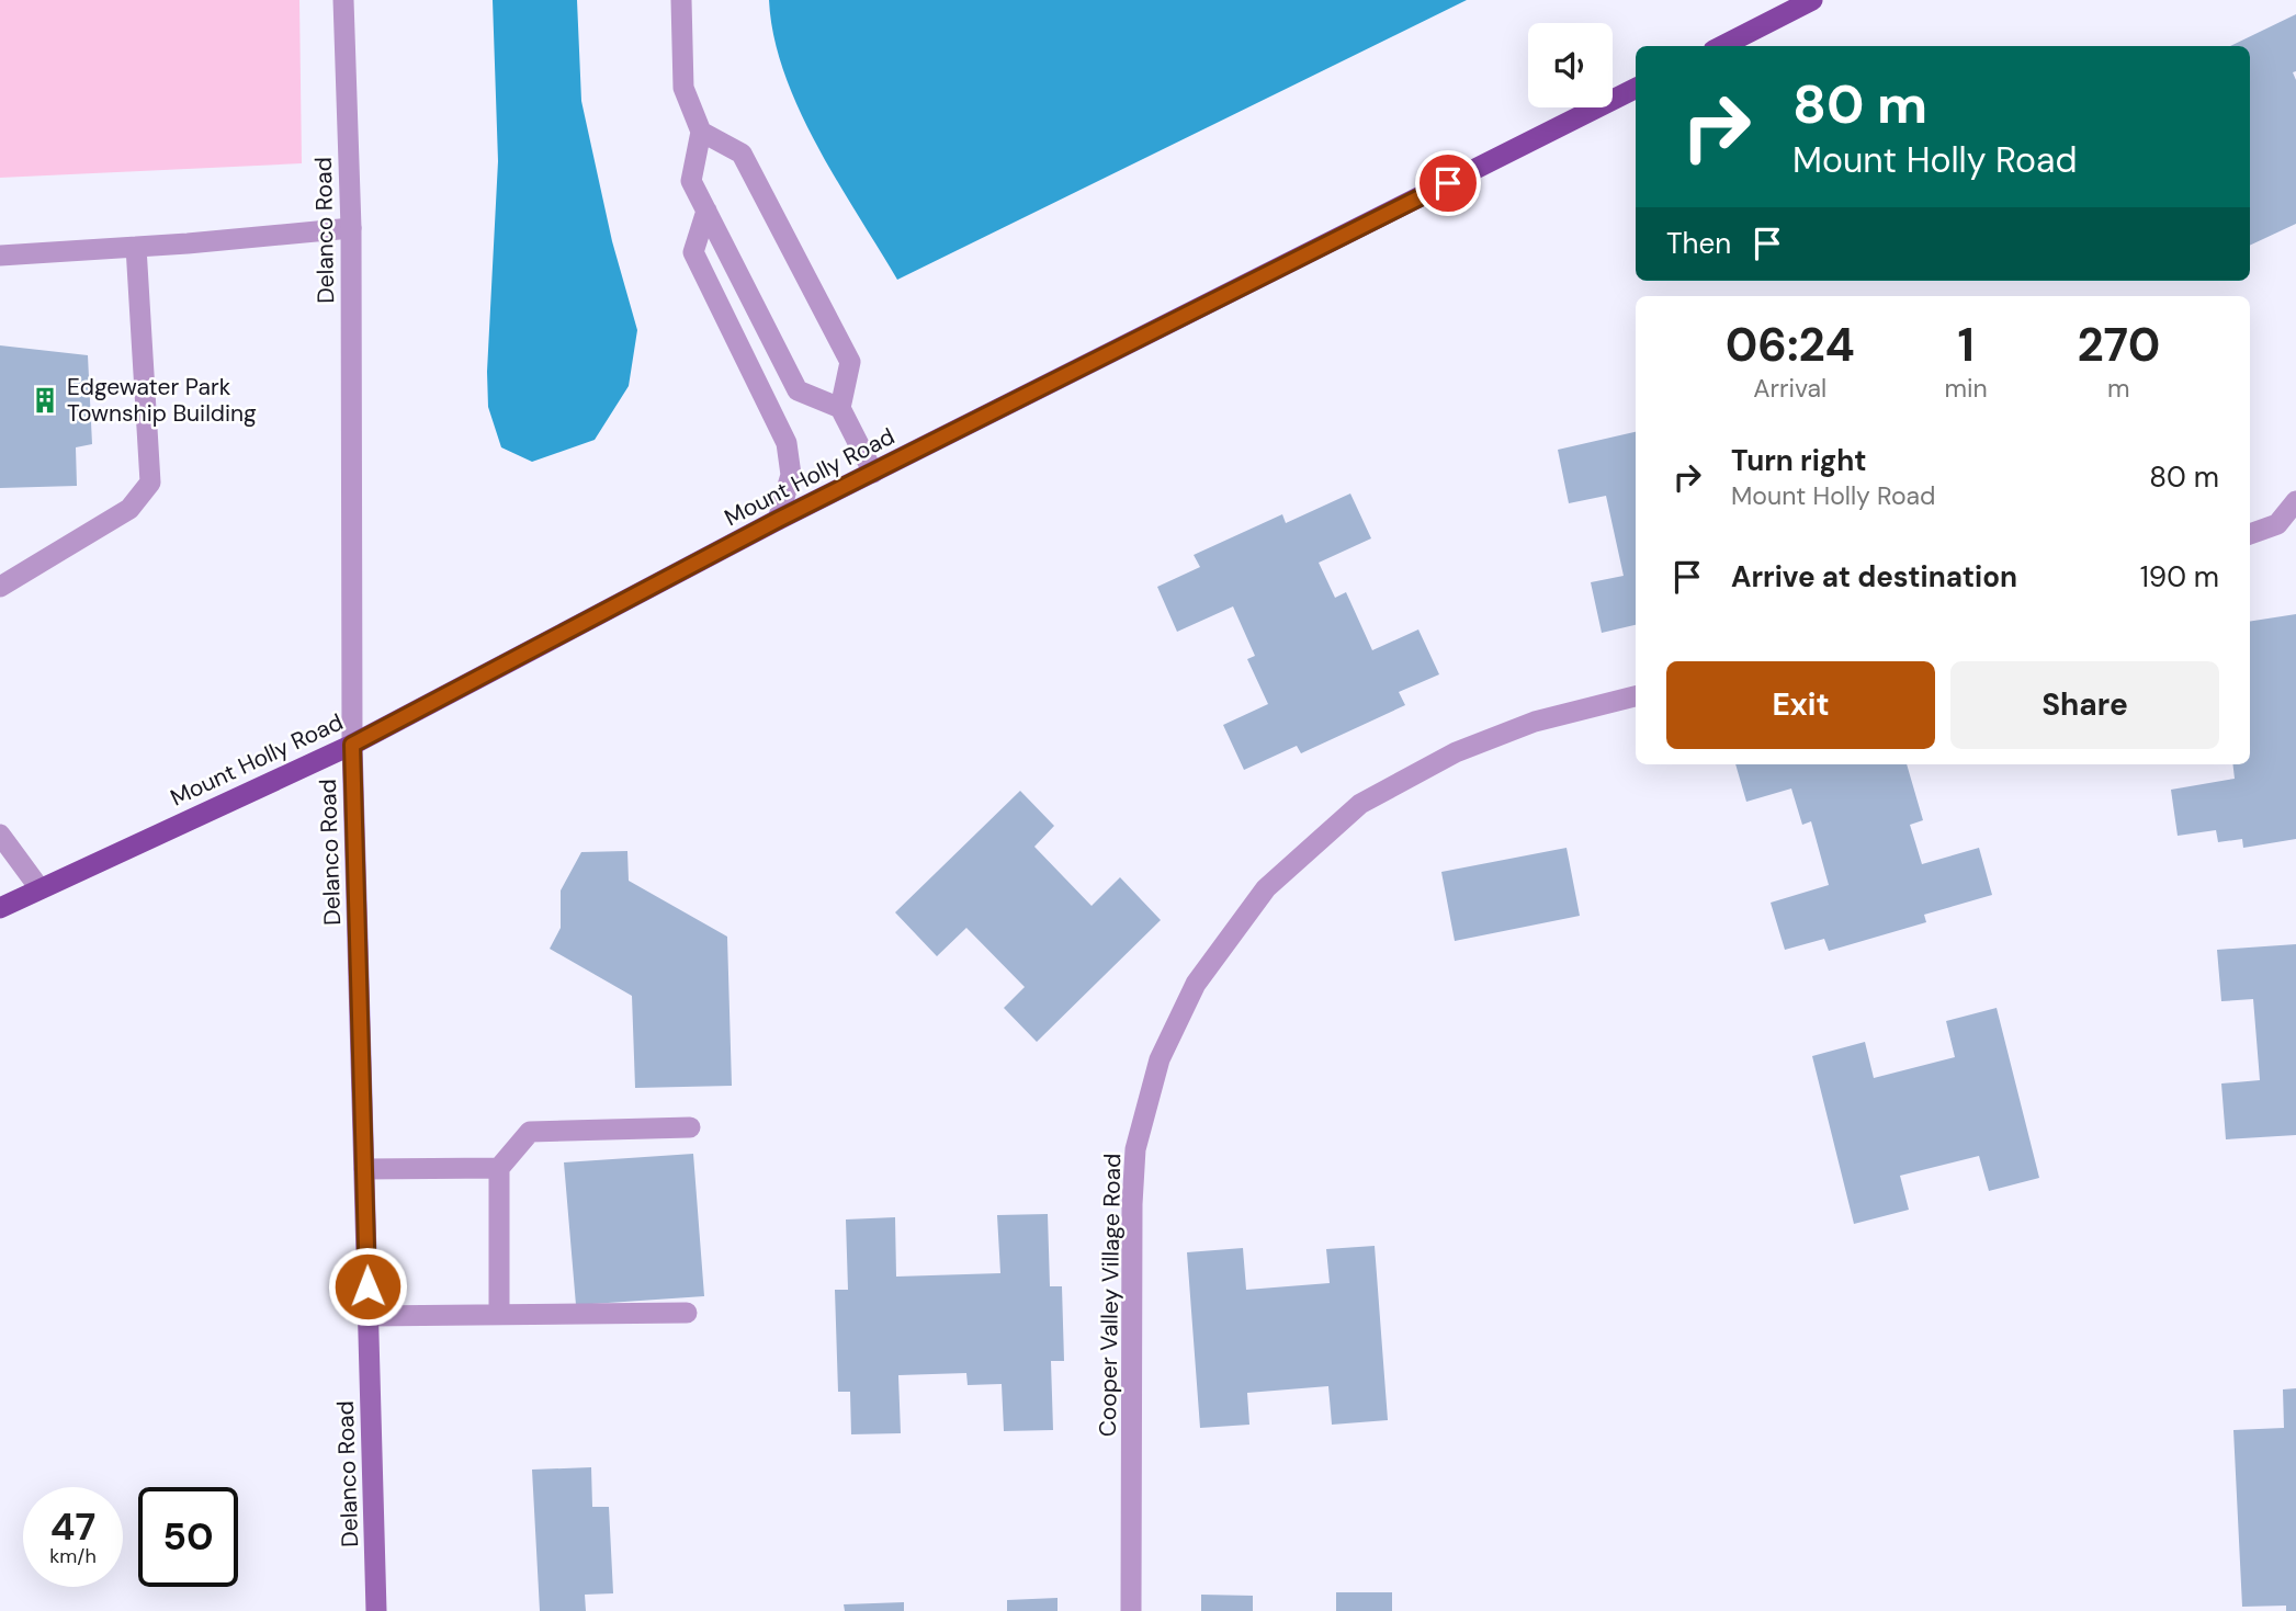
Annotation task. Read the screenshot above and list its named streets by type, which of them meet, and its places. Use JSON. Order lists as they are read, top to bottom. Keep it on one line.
{"streets":{"main road":["Delanco Road","Mount Holly Road"],"street":["Cooper Valley Village Road"]},"crossings":[["Delanco Road","Mount Holly Road"]],"places":{"building":["Edgewater Park Township Building"]},"page":{"turn":["80 m","Mount Holly Road"],"then":"Then","eta":["06:24","Arrival","1","min","270","m"],"list":[{"name":"Turn right","note":"Mount Holly Road","value":"80 m"},{"name":"Arrive at destination","value":"190 m"}],"buttons":["Exit","Share"],"speed":"47 km/h","limit":"50"}}
